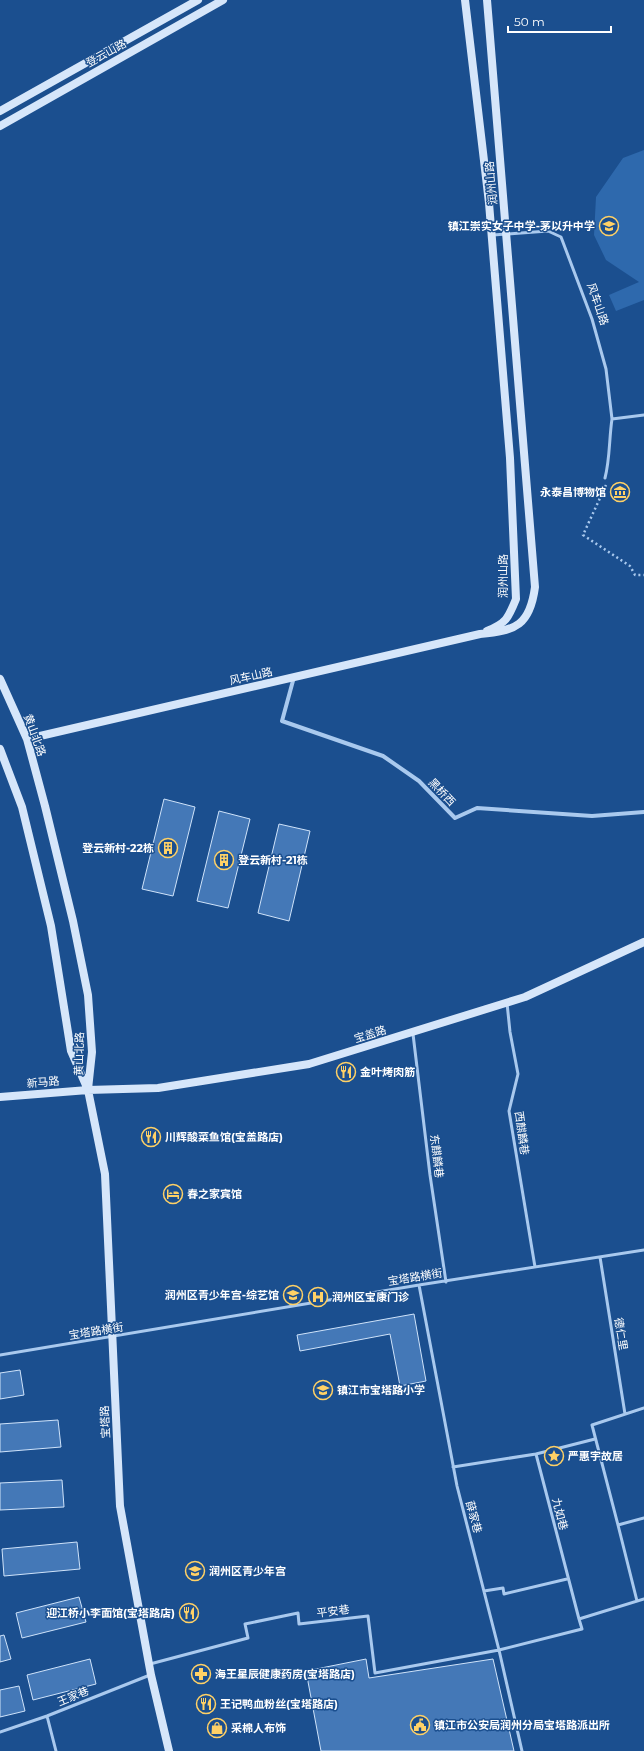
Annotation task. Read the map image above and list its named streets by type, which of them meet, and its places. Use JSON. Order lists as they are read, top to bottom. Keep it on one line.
{"streets":{"street":["登云山路","润州山路","风车山路","黄山北路","黑桥西","宝盖路","新马路","宝塔路"],"lane":["西麒麟巷","东麒麟巷","宝塔路横街","德仁里","九如巷","薛家巷","平安巷","王家巷"]},"crossings":[["润州山路","风车山路"],["风车山路","黄山北路"],["风车山路","黑桥西"],["黄山北路","宝盖路"],["黄山北路","新马路"],["黄山北路","宝塔路"],["宝盖路","新马路"],["宝盖路","西麒麟巷"],["宝盖路","东麒麟巷"],["宝盖路","宝塔路"],["新马路","宝塔路"],["西麒麟巷","宝塔路横街"],["东麒麟巷","宝塔路横街"],["宝塔路横街","德仁里"],["宝塔路横街","宝塔路"],["宝塔路横街","薛家巷"],["宝塔路","平安巷"],["宝塔路","王家巷"],["薛家巷","平安巷"]],"places":{"school or university":["镇江崇实女子中学-茅以升中学","润州区青少年宫-综艺馆","镇江市宝塔路小学","润州区青少年宫"],"museum":["永泰昌博物馆"],"building":["登云新村-22栋","登云新村-21栋"],"restaurant":["金叶烤肉筋","川辉酸菜鱼馆(宝盖路店)","迎江桥小李面馆(宝塔路店)","王记鸭血粉丝(宝塔路店)"],"hotel":["春之家宾馆"],"hospital":["润州区宝康门诊"],"place":["严惠宇故居"],"pharmacy":["海王星辰健康药房(宝塔路店)"],"public building":["镇江市公安局润州分局宝塔路派出所"],"shop":["采棉人布饰"]},"scale_bar":"50 m"}
